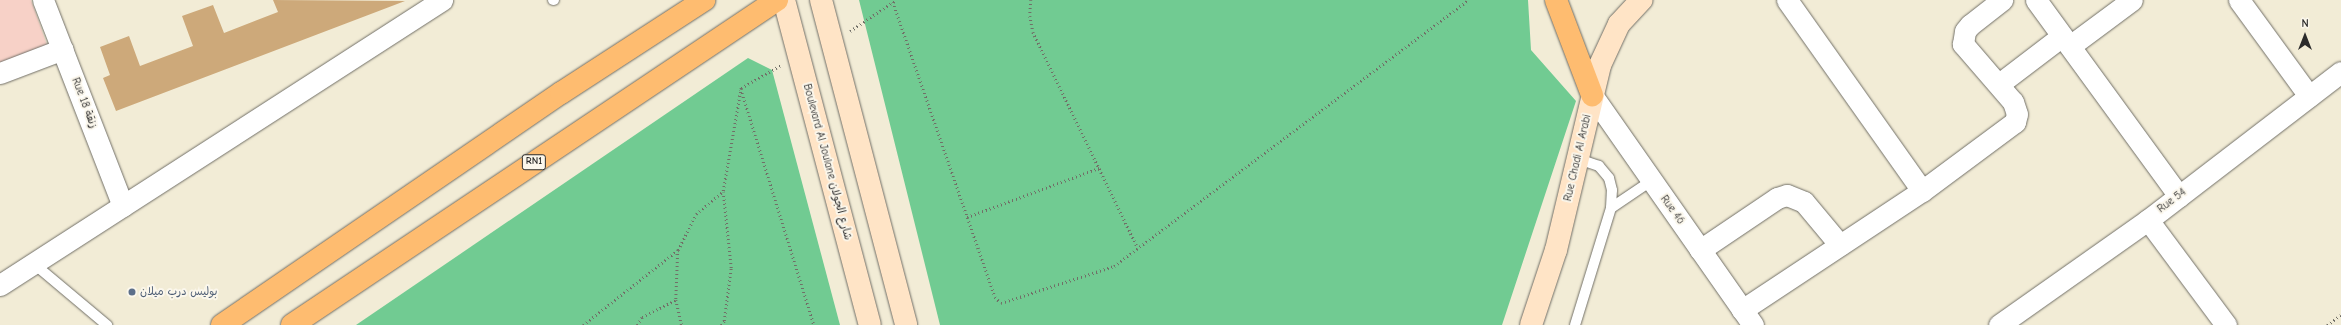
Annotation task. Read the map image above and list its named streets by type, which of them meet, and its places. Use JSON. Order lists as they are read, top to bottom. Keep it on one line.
{"streets":{"highway":["RN1"],"main road":["Rue Chadi Al Arabi","Boulevard Al Joulane شارع الجولان"],"street":["Rue 18 زنقة","Rue 54","Rue 46"]},"crossings":[["Rue Chadi Al Arabi","Rue 46"]],"places":["بوليس درب ميلان"],"north":"top"}
